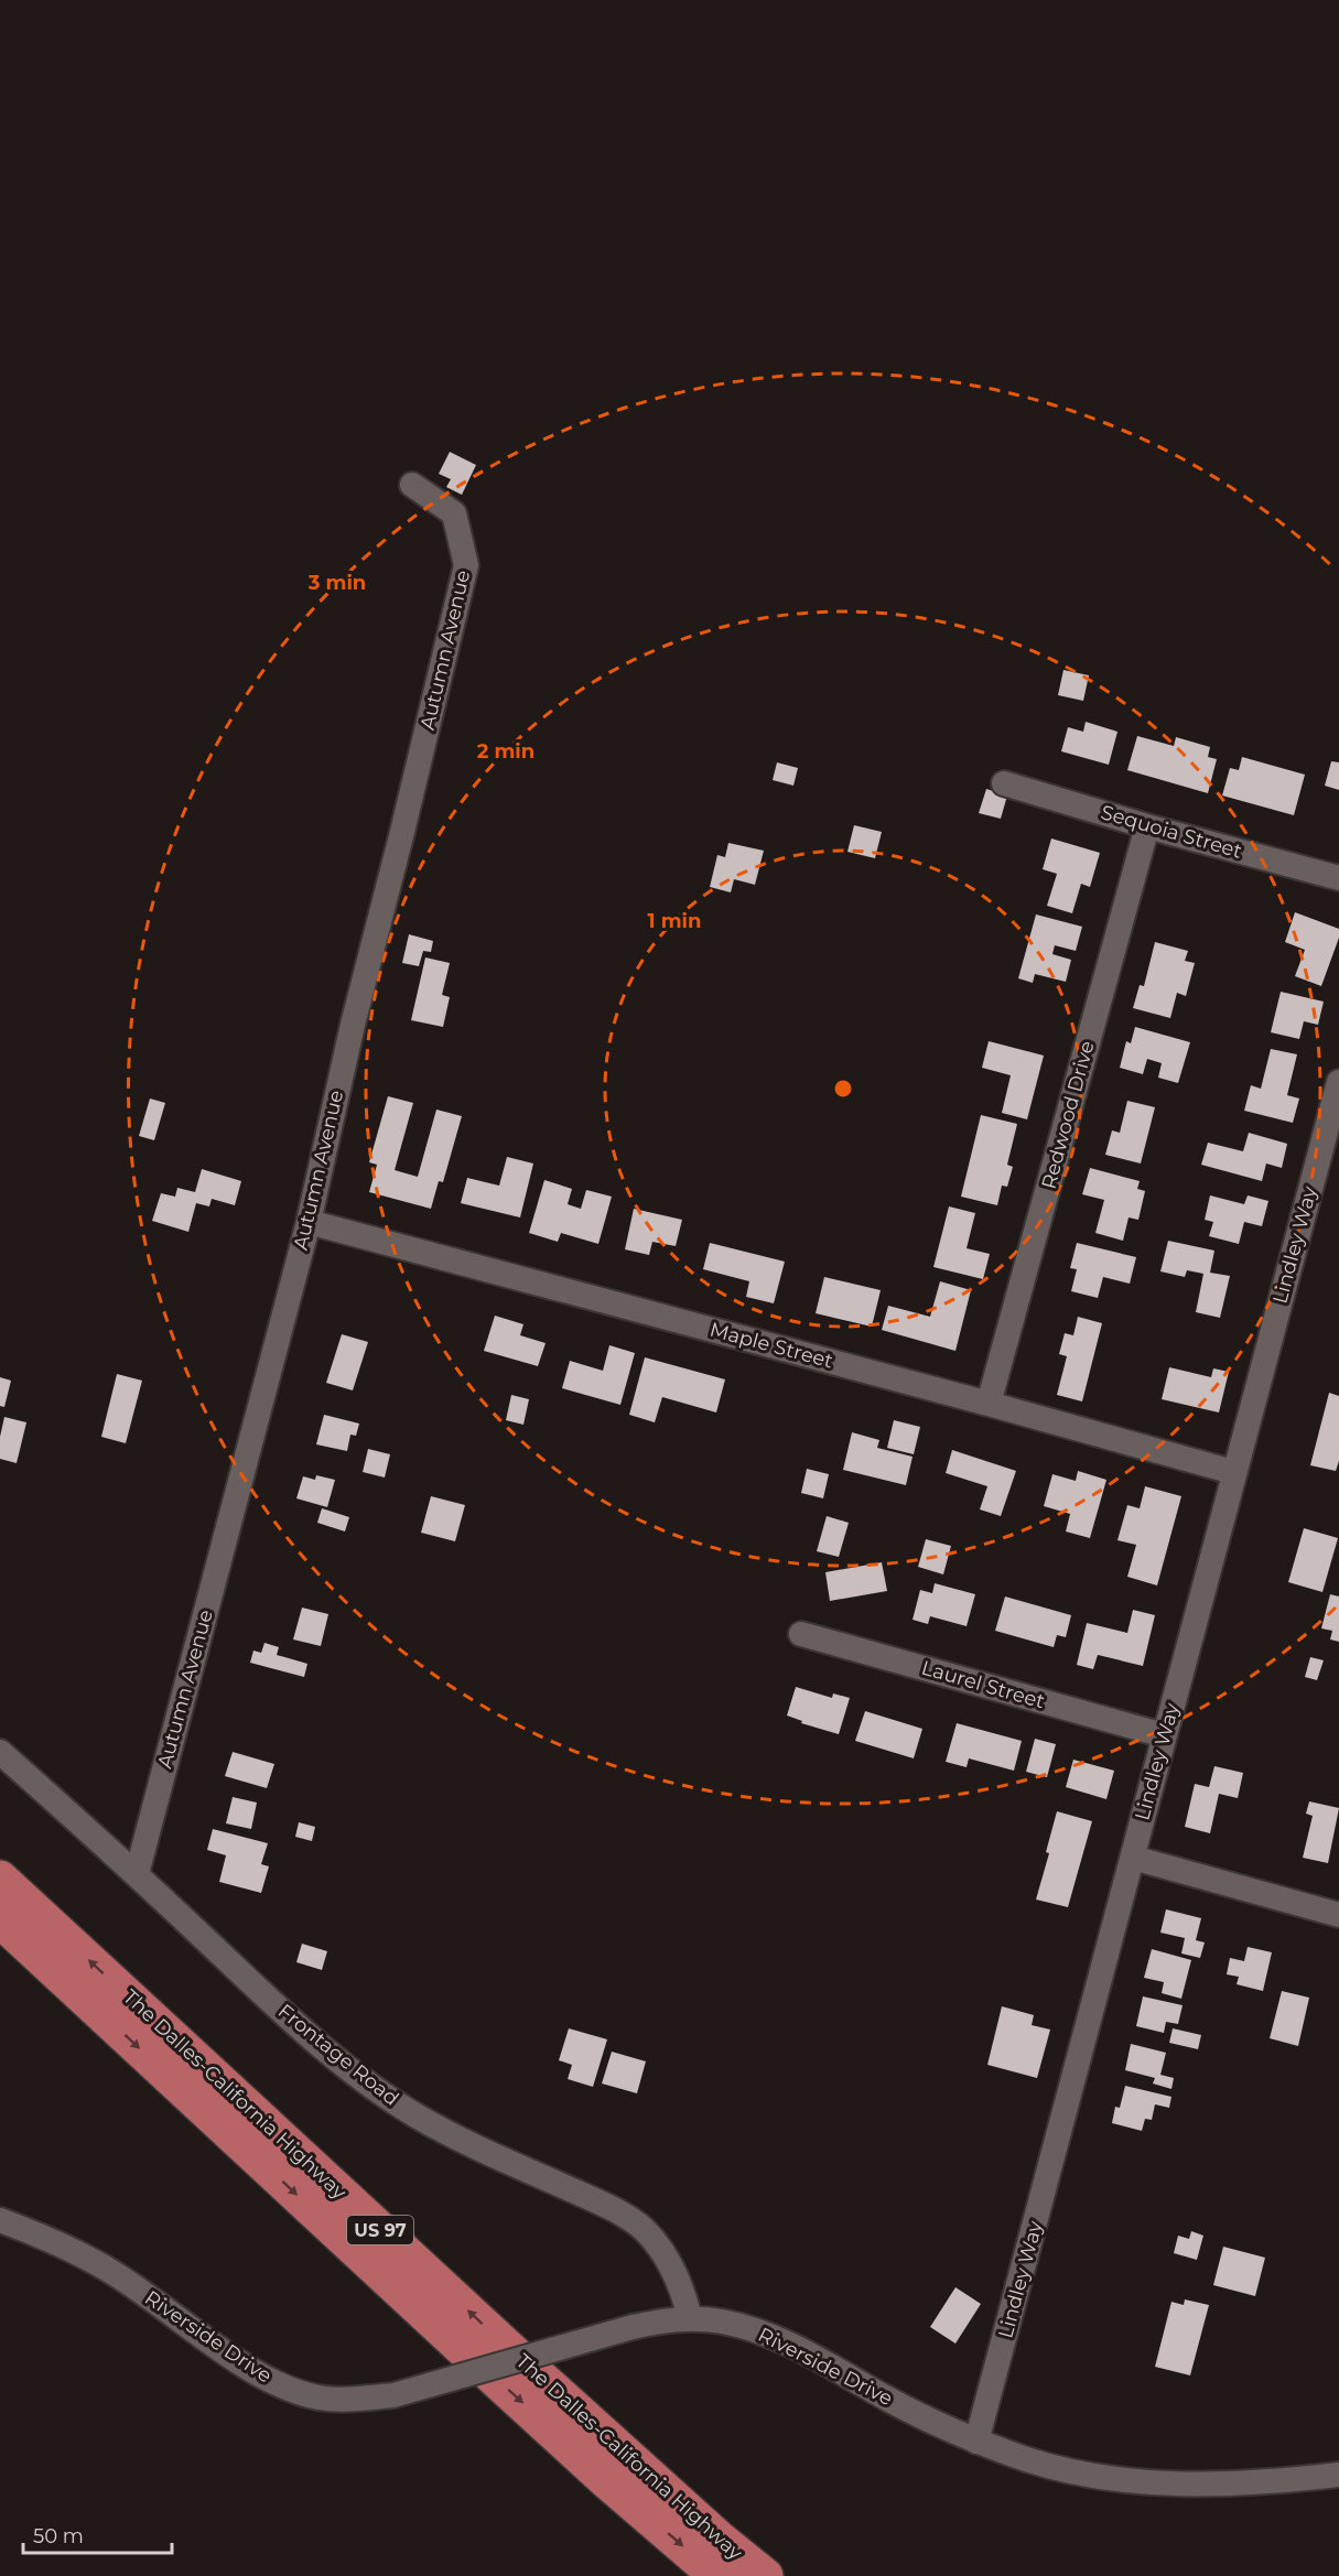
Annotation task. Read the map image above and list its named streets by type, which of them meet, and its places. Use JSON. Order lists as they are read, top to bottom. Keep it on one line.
{"streets":{"highway":["The Dalles-California Highway","US 97"],"street":["Autumn Avenue","Sequoia Street","Redwood Drive","Lindley Way","Maple Street","Laurel Street","Frontage Road","Riverside Drive"]},"crossings":[["Autumn Avenue","Maple Street"],["Autumn Avenue","Frontage Road"],["Sequoia Street","Redwood Drive"],["Redwood Drive","Maple Street"],["Lindley Way","Maple Street"],["Lindley Way","Laurel Street"],["Lindley Way","Riverside Drive"],["Frontage Road","Riverside Drive"]],"scale_bar":"50 m","rings":["3 min","2 min","1 min"]}
